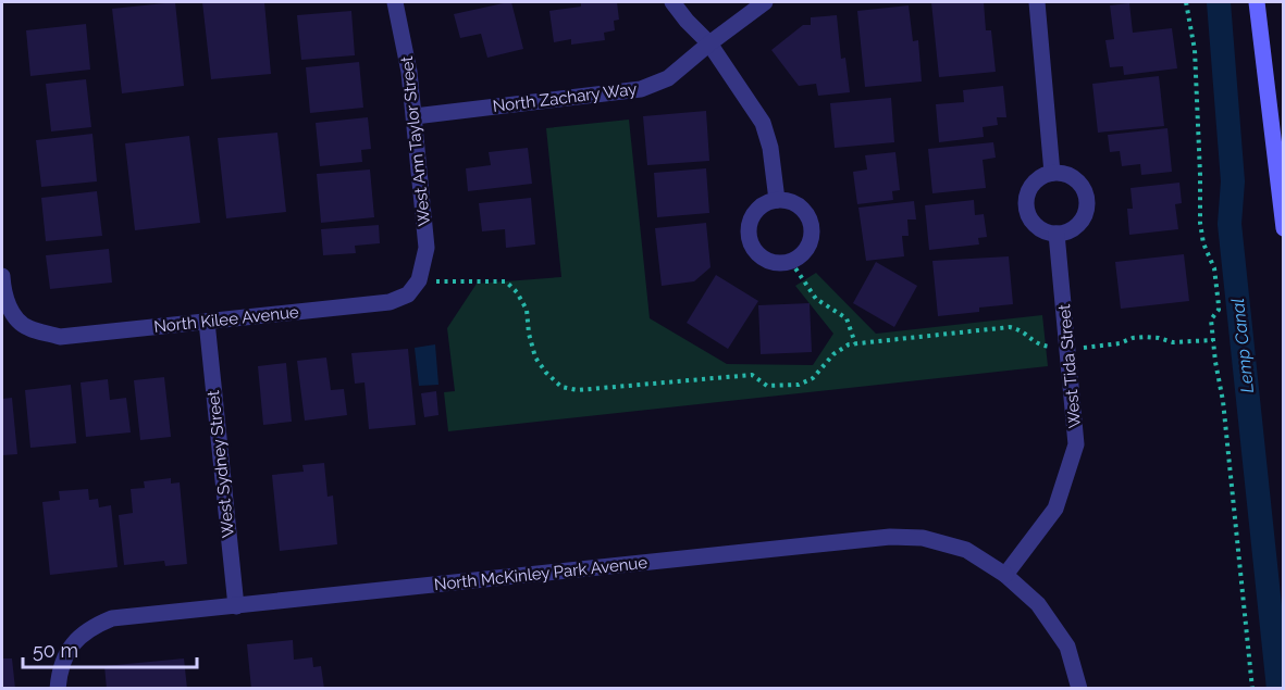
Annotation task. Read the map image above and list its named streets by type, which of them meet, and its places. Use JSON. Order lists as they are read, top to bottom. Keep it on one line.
{"streets":{"street":["North Zachary Way","West Ann Taylor Street","North Kilee Avenue","West Tida Street","West Sydney Street","North McKinley Park Avenue"]},"crossings":[["North Zachary Way","West Ann Taylor Street"],["West Ann Taylor Street","North Kilee Avenue"],["North Kilee Avenue","West Sydney Street"],["West Tida Street","North McKinley Park Avenue"],["West Sydney Street","North McKinley Park Avenue"]],"water":["Lemp Canal"],"scale_bar":"50 m"}
